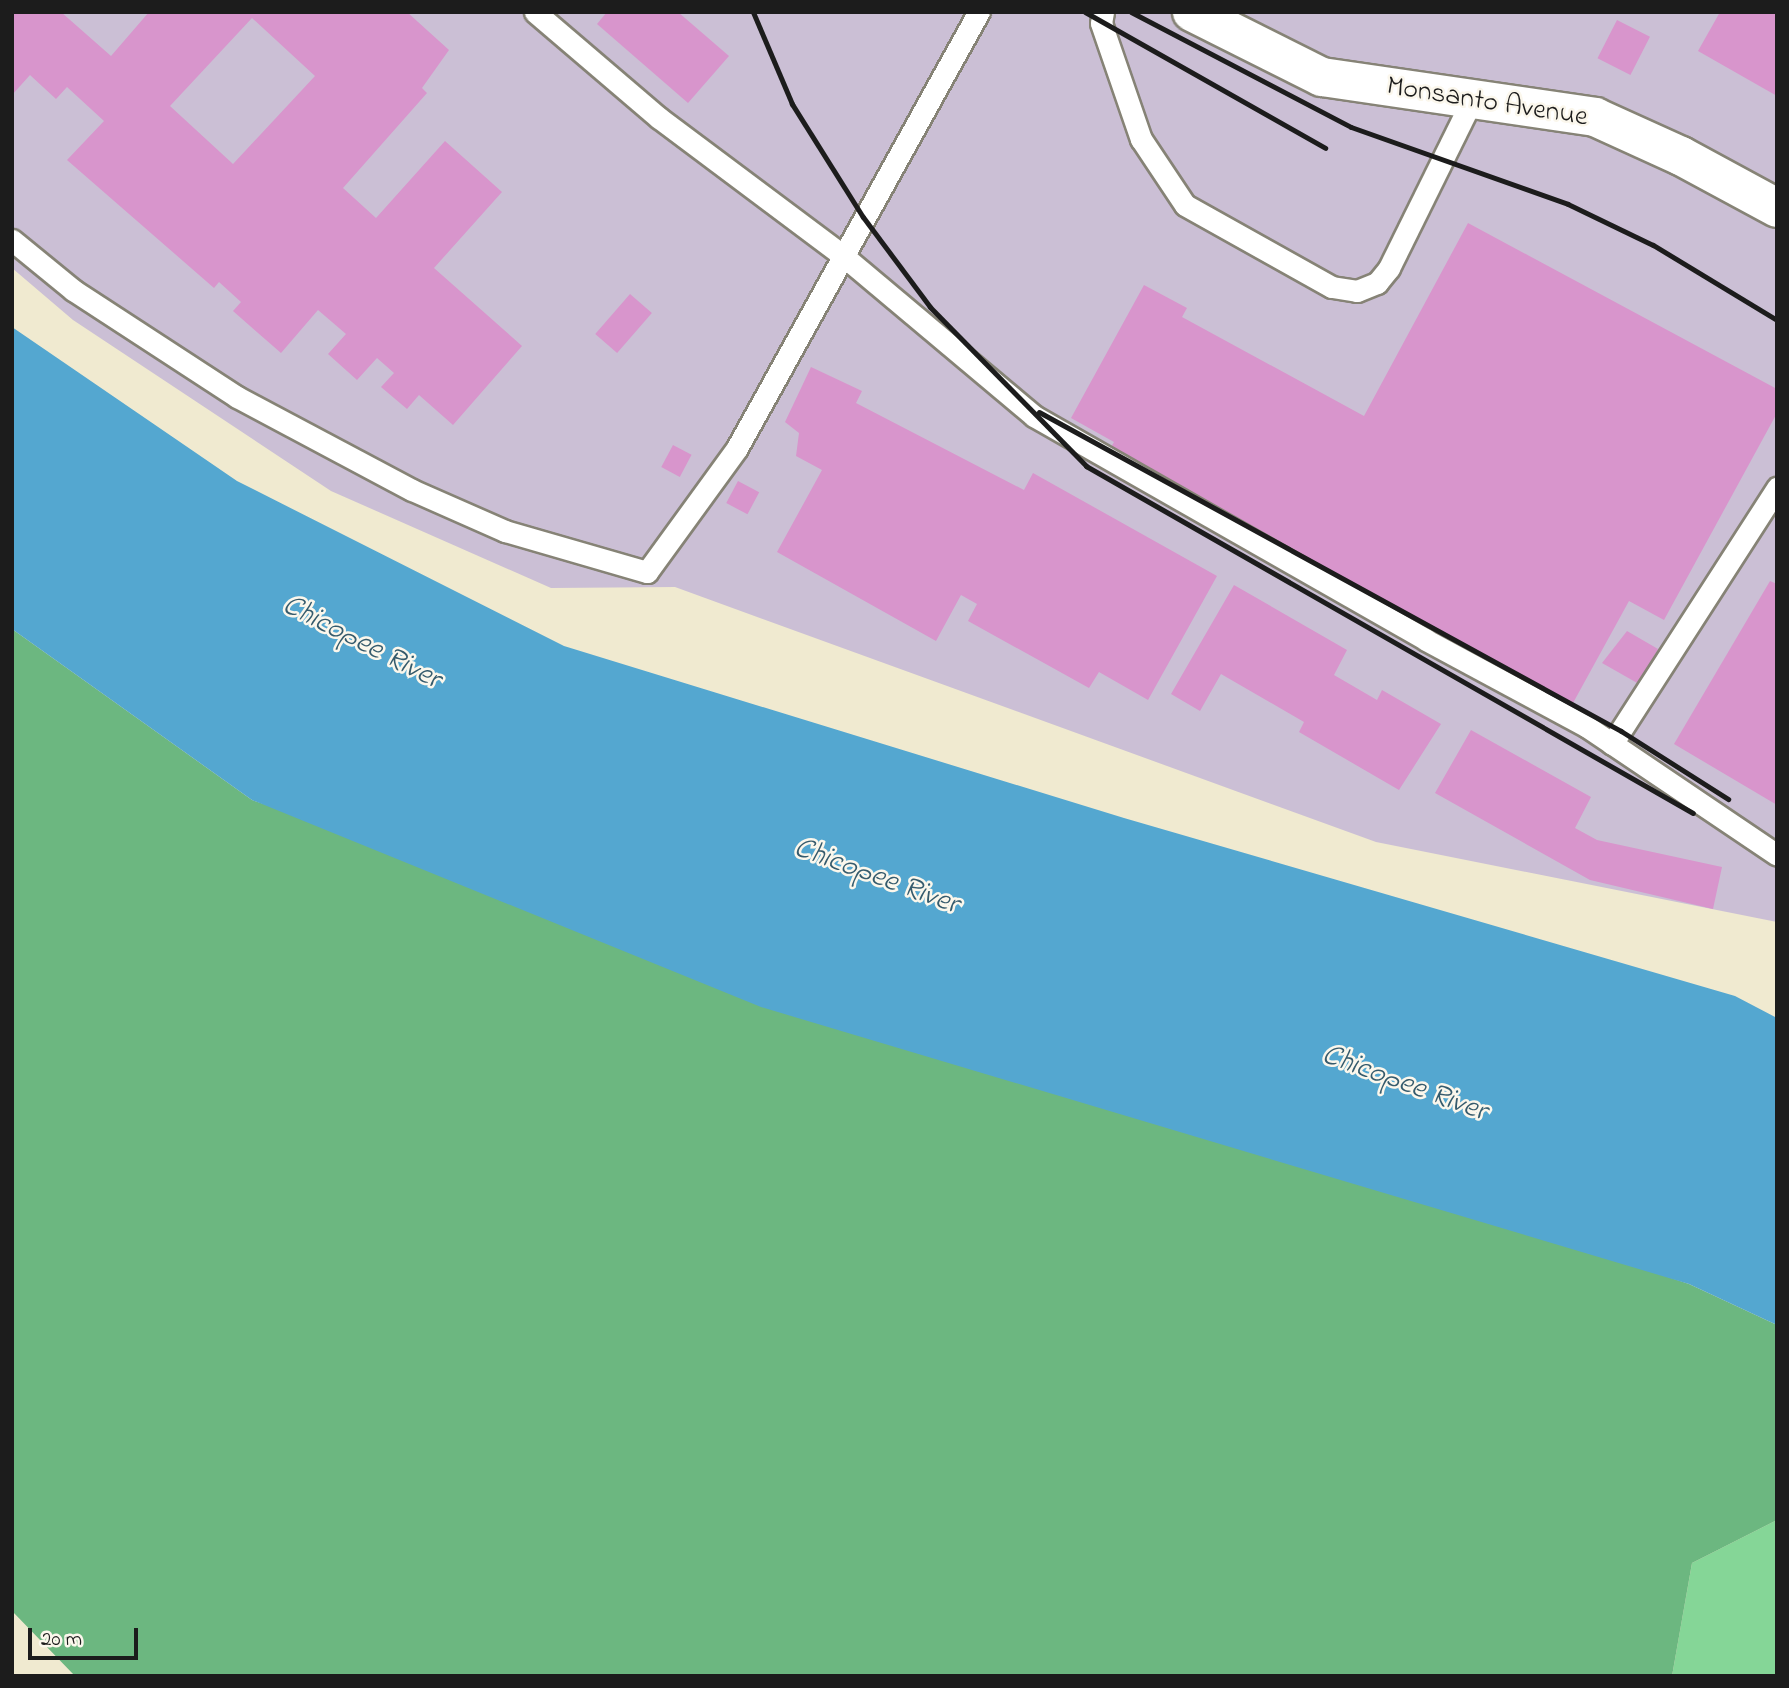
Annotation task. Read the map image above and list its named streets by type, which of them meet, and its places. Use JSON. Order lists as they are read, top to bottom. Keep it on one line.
{"streets":{"street":["Monsanto Avenue"]},"water":["Chicopee River"],"scale_bar":"20 m"}
